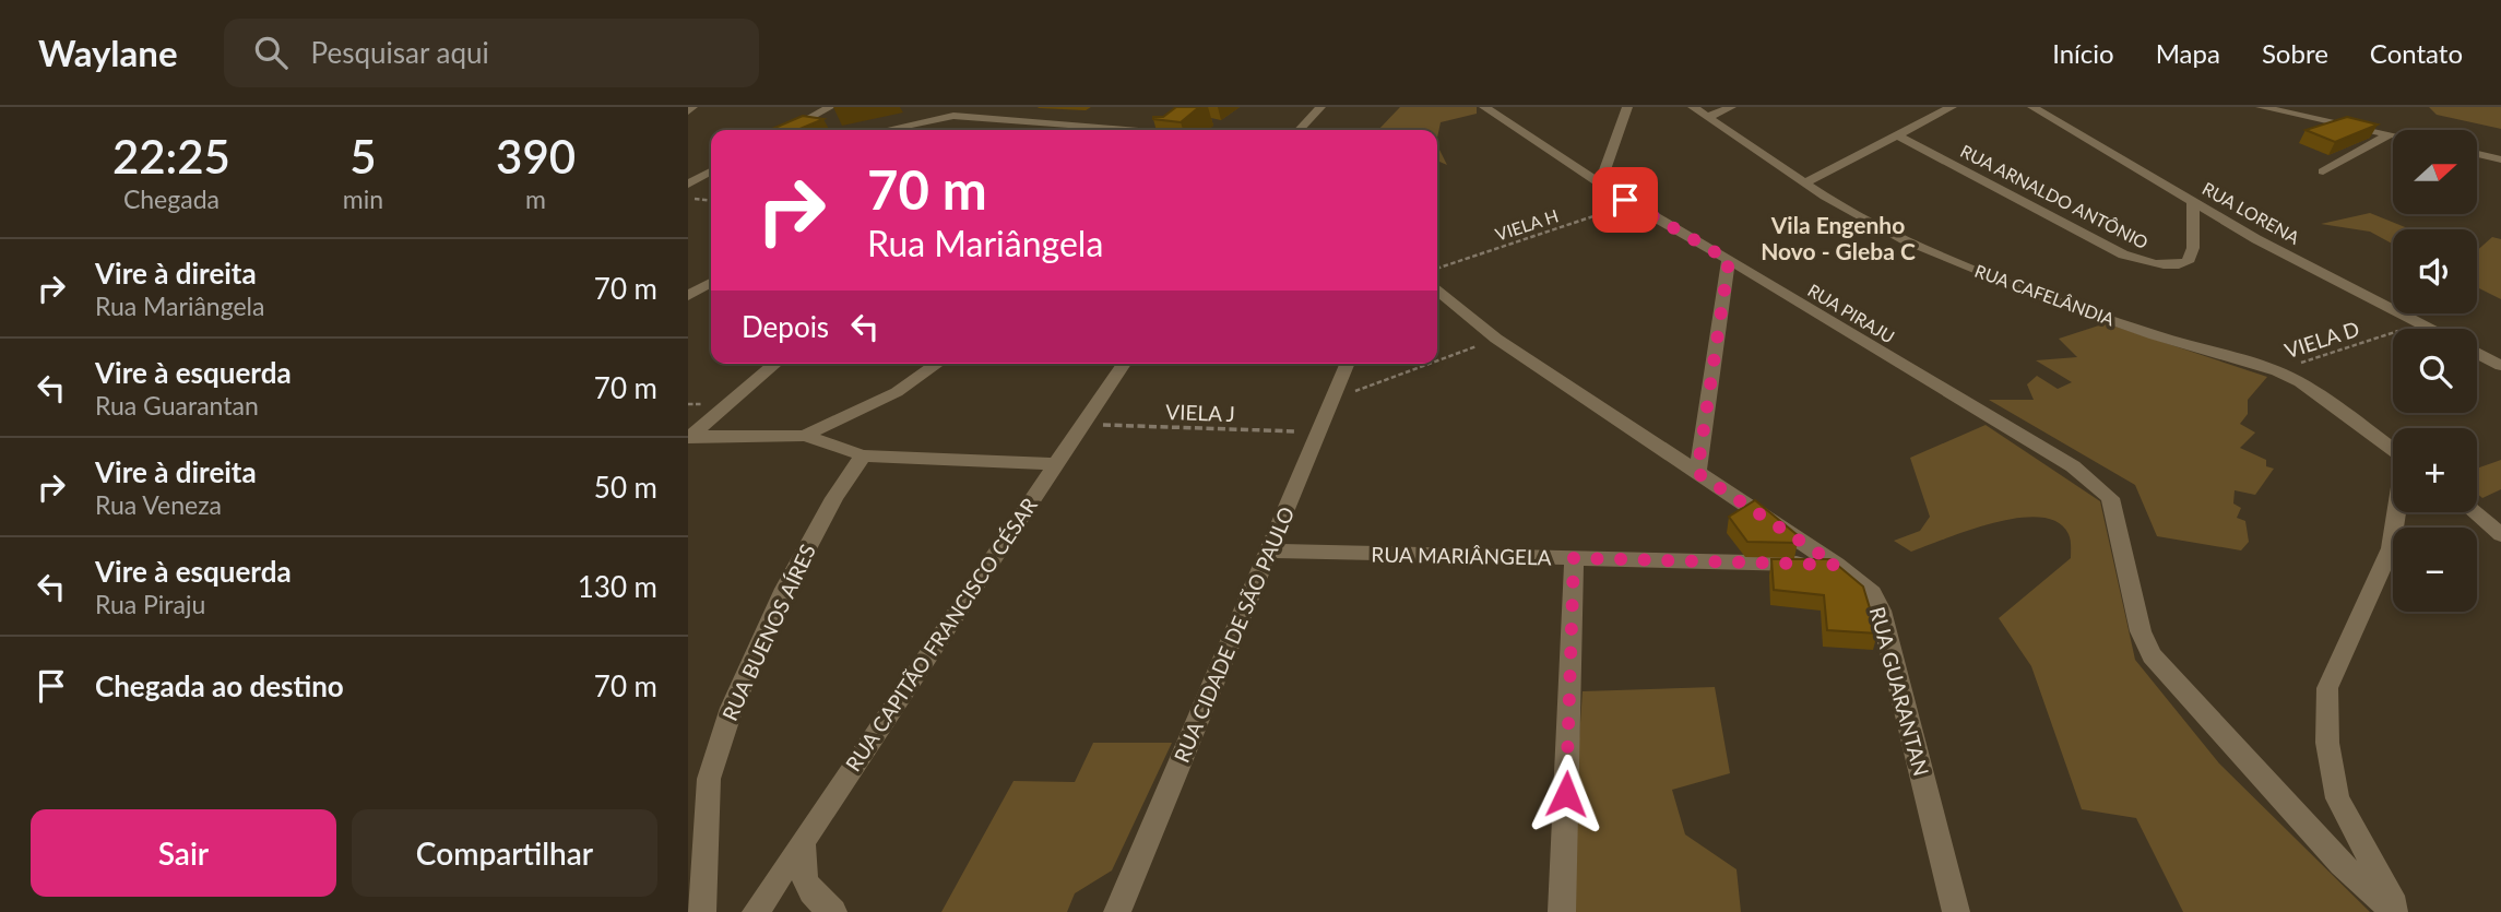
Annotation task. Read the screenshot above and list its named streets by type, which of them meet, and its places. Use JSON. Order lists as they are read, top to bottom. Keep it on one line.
{"streets":{"street":["RUA ARNALDO ANTÔNIO","RUA LORENA","RUA CAFELÂNDIA","RUA PIRAJU","RUA MARIÂNGELA","RUA BUENOS AÍRES","RUA CAPITÃO FRANCISCO CÉSAR","RUA CIDADE DE SÃO PAULO","RUA GUARANTAN"],"path":["VIELA H","VIELA D","VIELA J"]},"crossings":[["RUA ARNALDO ANTÔNIO","RUA LORENA"],["RUA LORENA","VIELA D"],["VIELA H","RUA PIRAJU"],["RUA CAFELÂNDIA","VIELA D"],["VIELA J","RUA CAPITÃO FRANCISCO CÉSAR"],["VIELA J","RUA CIDADE DE SÃO PAULO"],["RUA MARIÂNGELA","RUA CIDADE DE SÃO PAULO"],["RUA MARIÂNGELA","RUA GUARANTAN"]],"districts":["Vila Engenho Novo - Gleba C"],"north":"right","page":{"header":"Waylane","search":"Pesquisar aqui","nav":["Início","Mapa","Sobre","Contato"],"eta":["22:25","Chegada","5","min","390","m"],"map_buttons":["+","−"],"turn":["70 m","Rua Mariângela"],"list":[{"name":"Vire à direita","note":"Rua Mariângela","value":"70 m"},{"name":"Vire à esquerda","note":"Rua Guarantan","value":"70 m"},{"name":"Vire à direita","note":"Rua Veneza","value":"50 m"},{"name":"Vire à esquerda","note":"Rua Piraju","value":"130 m"},{"name":"Chegada ao destino","value":"70 m"}],"then":"Depois","buttons":["Sair","Compartilhar"]}}
